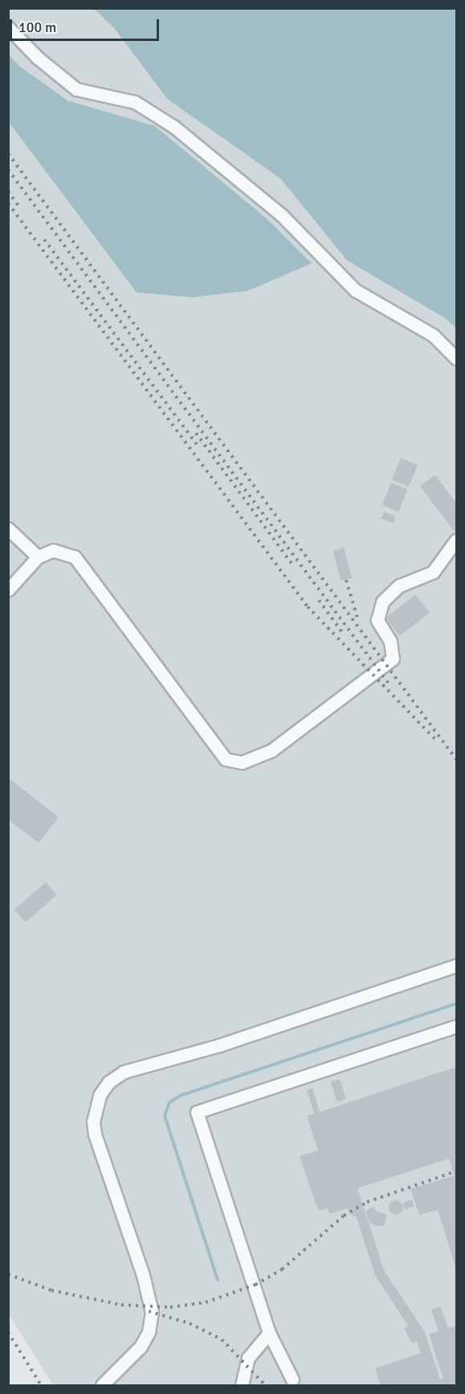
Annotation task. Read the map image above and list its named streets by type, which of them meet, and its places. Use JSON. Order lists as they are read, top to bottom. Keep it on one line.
{"scale_bar":"100 m"}
